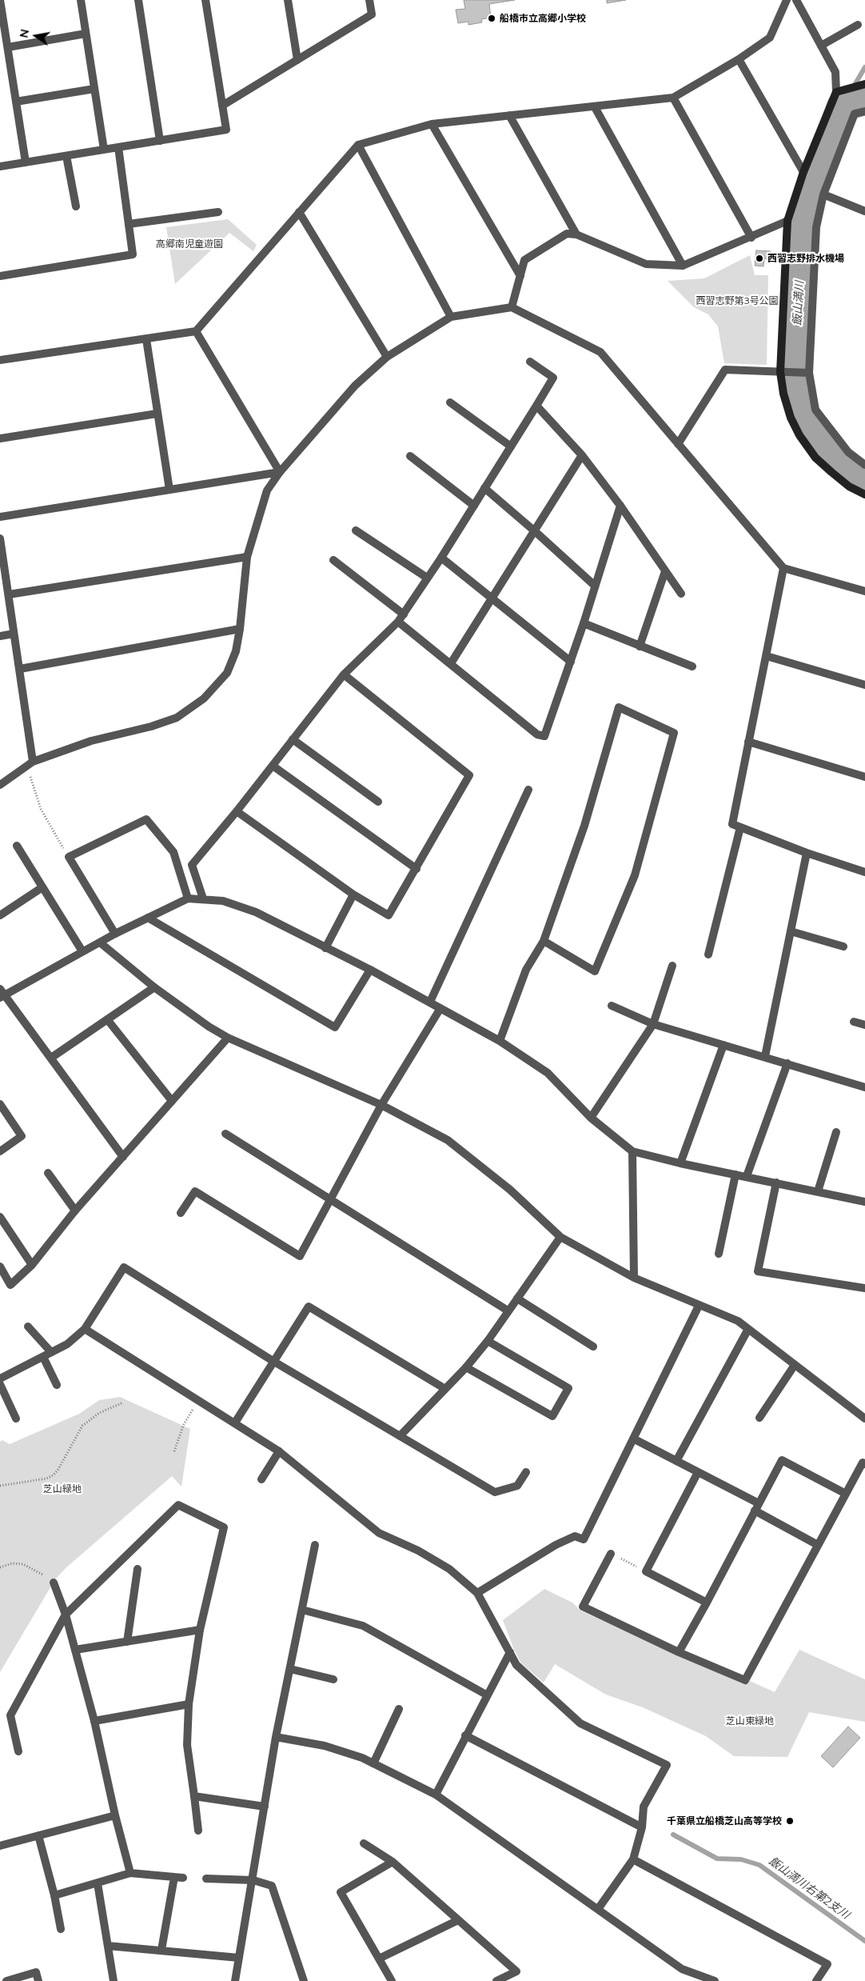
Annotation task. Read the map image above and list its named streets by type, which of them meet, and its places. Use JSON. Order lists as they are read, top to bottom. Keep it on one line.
{"water":["飯山満川","飯山満川右第2支川"],"parks":["高郷南児童遊園","西習志野第3号公園","芝山緑地","芝山東緑地"],"places":["船橋市立高郷小学校","西習志野排水機場","千葉県立船橋芝山高等学校"],"north":"left"}
